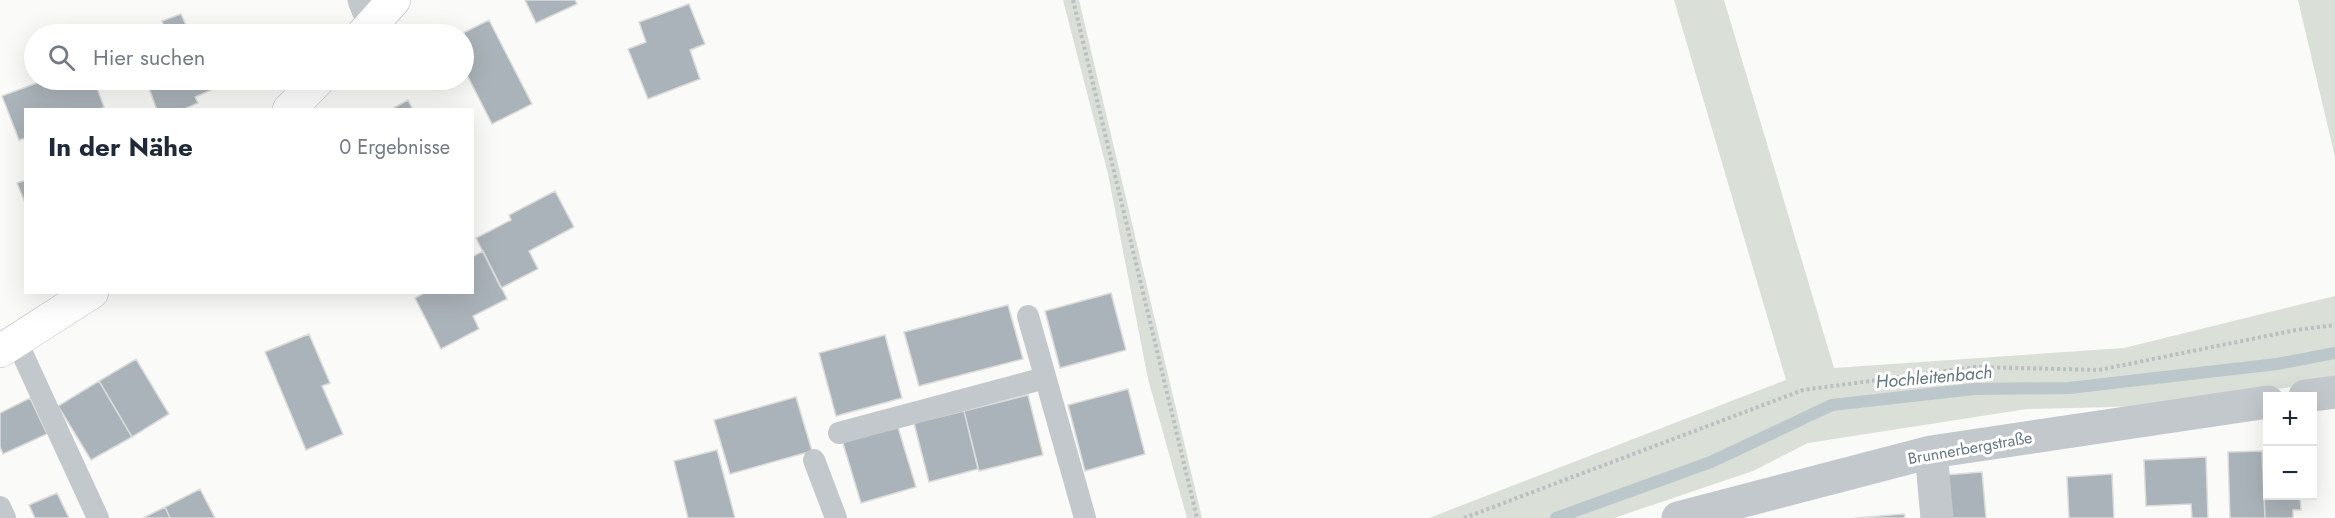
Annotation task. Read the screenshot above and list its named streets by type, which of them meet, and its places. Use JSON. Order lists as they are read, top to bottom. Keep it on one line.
{"streets":{"street":["Brunnerbergstraße"]},"water":["Hochleitenbach"],"page":{"search":"Hier suchen","heading":["In der Nähe","0 Ergebnisse"],"map_buttons":["+","−"]}}
